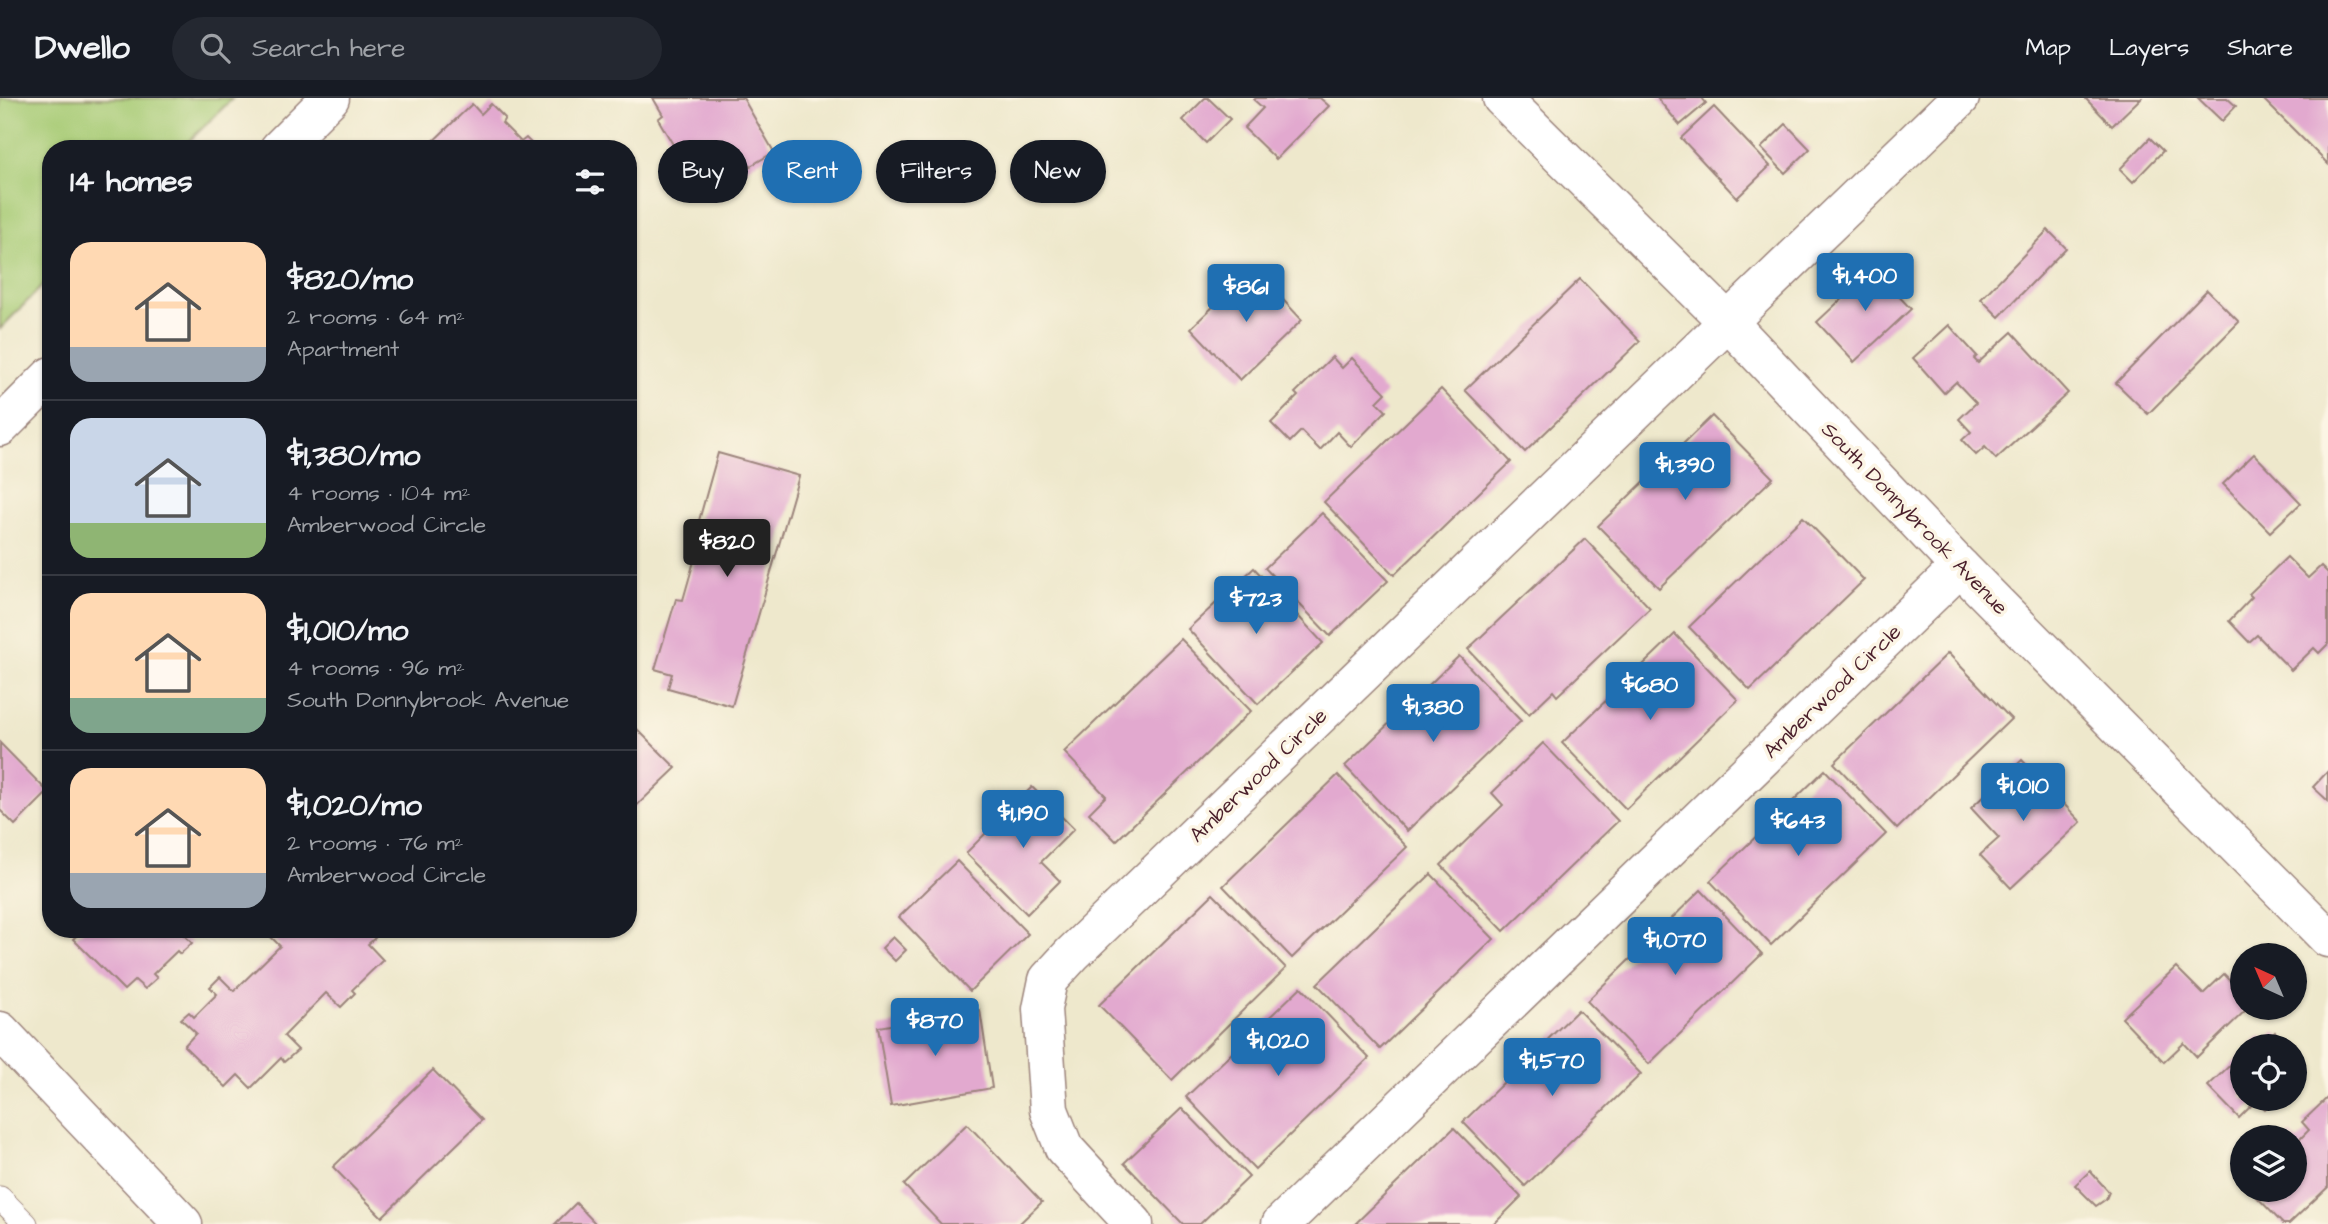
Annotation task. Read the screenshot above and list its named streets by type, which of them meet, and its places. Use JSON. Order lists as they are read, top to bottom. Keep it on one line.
{"streets":{"street":["South Donnybrook Avenue","Amberwood Circle"]},"crossings":[["South Donnybrook Avenue","Amberwood Circle"]],"north":"top left","page":{"header":"Dwello","search":"Search here","nav":["Map","Layers","Share"],"chip":["Buy","Rent","Filters","New"],"heading":"14 homes","list":[{"name":"$820/mo","note":"2 rooms · 64 m² · Apartment"},{"name":"$1,380/mo","note":"4 rooms · 104 m² · Amberwood Circle"},{"name":"$1,010/mo","note":"4 rooms · 96 m² · South Donnybrook Avenue"},{"name":"$1,020/mo","note":"2 rooms · 76 m² · Amberwood Circle"}],"price":["$1,400","$861","$1,390","$820","$723","$680","$1,380","$1,010","$1,190","$643","$1,070","$870","$1,020","$1,570"]}}
